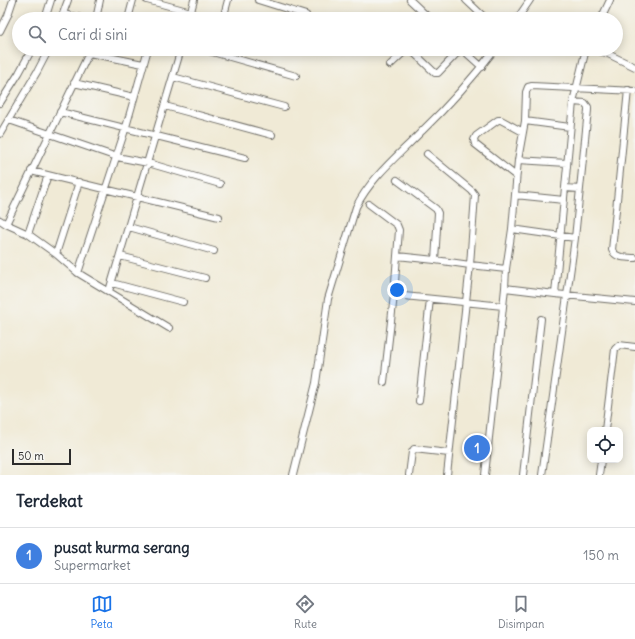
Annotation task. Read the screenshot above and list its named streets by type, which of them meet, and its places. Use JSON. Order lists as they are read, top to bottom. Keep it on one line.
{"scale_bar":"50 m","page":{"search":"Cari di sini","pins":"1","scale":"50 m","heading":"Terdekat","list":[{"mark":"1","name":"pusat kurma serang","note":"Supermarket","value":"150 m"}],"nav":["Peta","Rute","Disimpan"]}}
